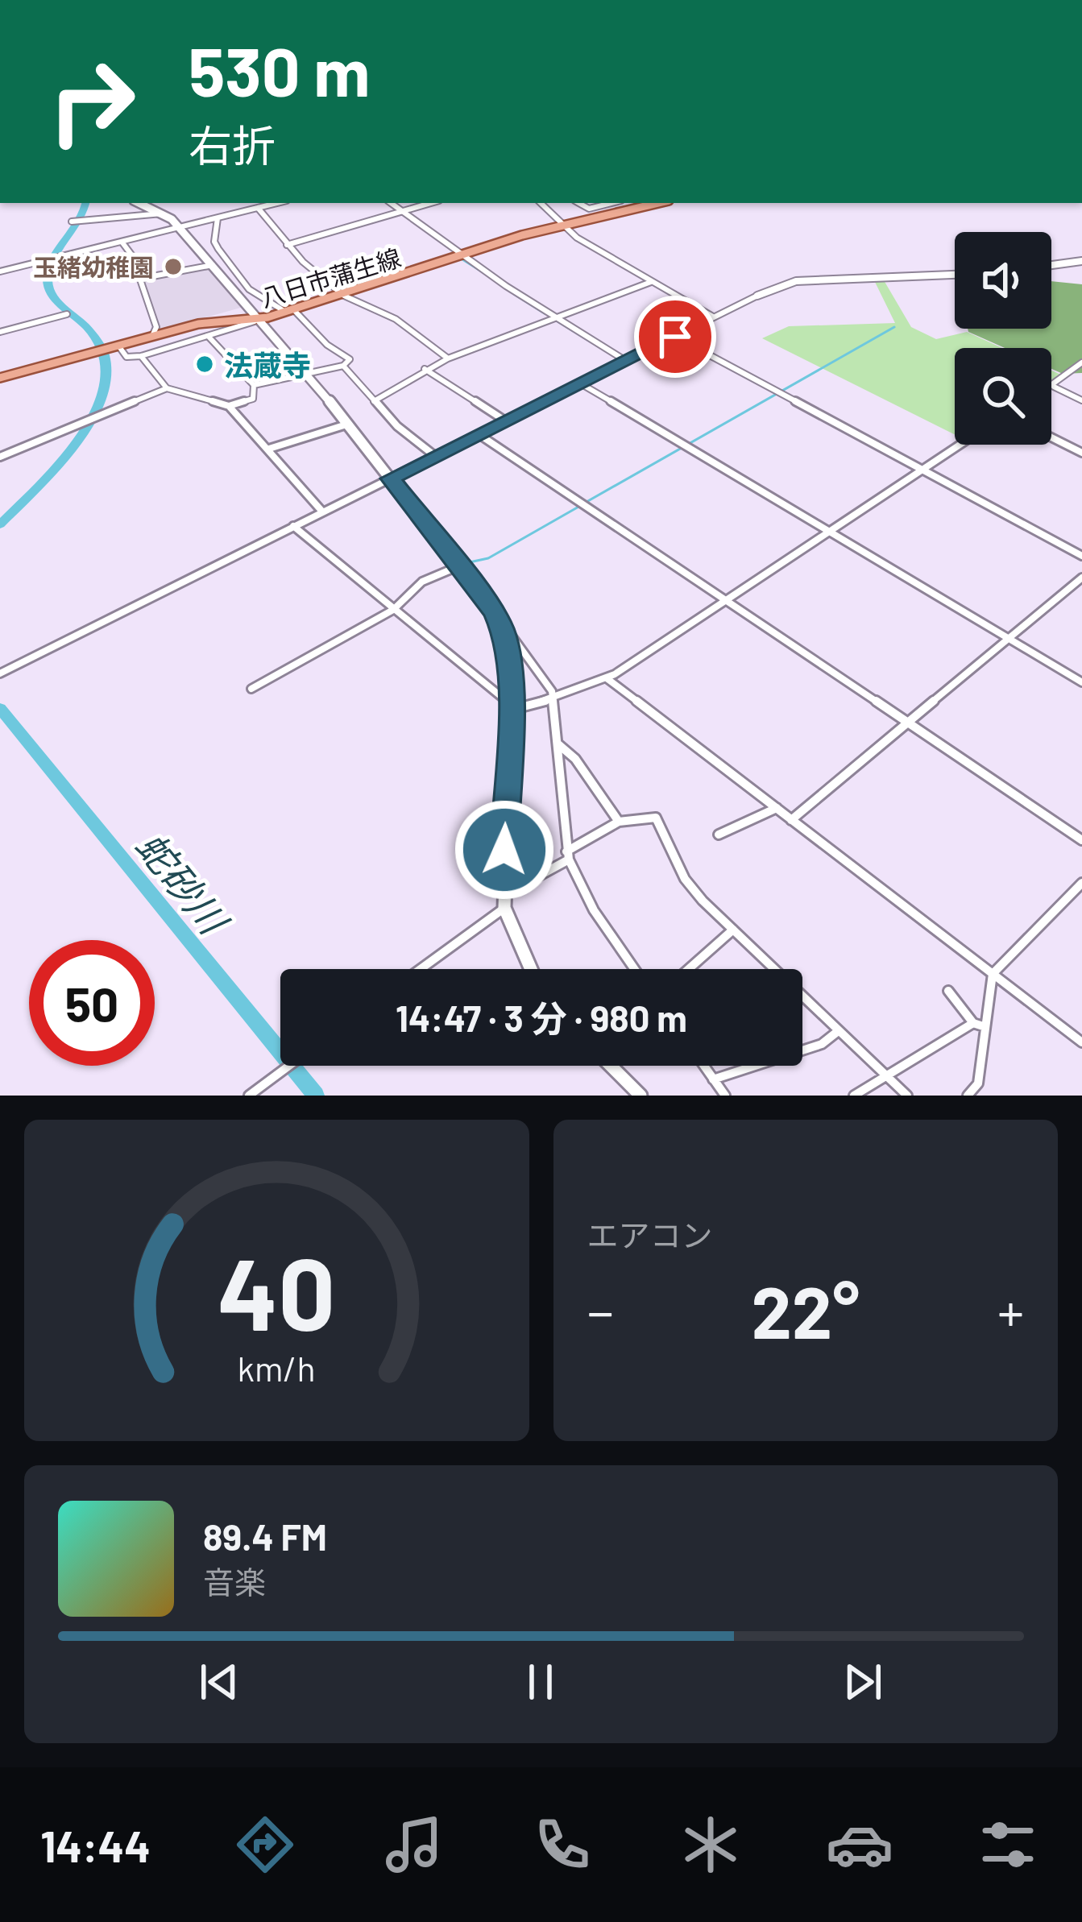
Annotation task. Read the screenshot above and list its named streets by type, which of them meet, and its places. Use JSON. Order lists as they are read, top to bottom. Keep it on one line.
{"streets":{"main road":["八日市蒲生線"]},"water":["蛇砂川"],"places":["玉緒幼稚園","法蔵寺"],"page":{"turn":["530 m","右折"],"limit":"50","trip":"14:47 · 3 分 · 980 m","tile":"エアコン","heat":["−","22°","+"],"song":["89.4 FM","音楽"],"tabs":"14:44","gauge":["40","km/h"]}}
